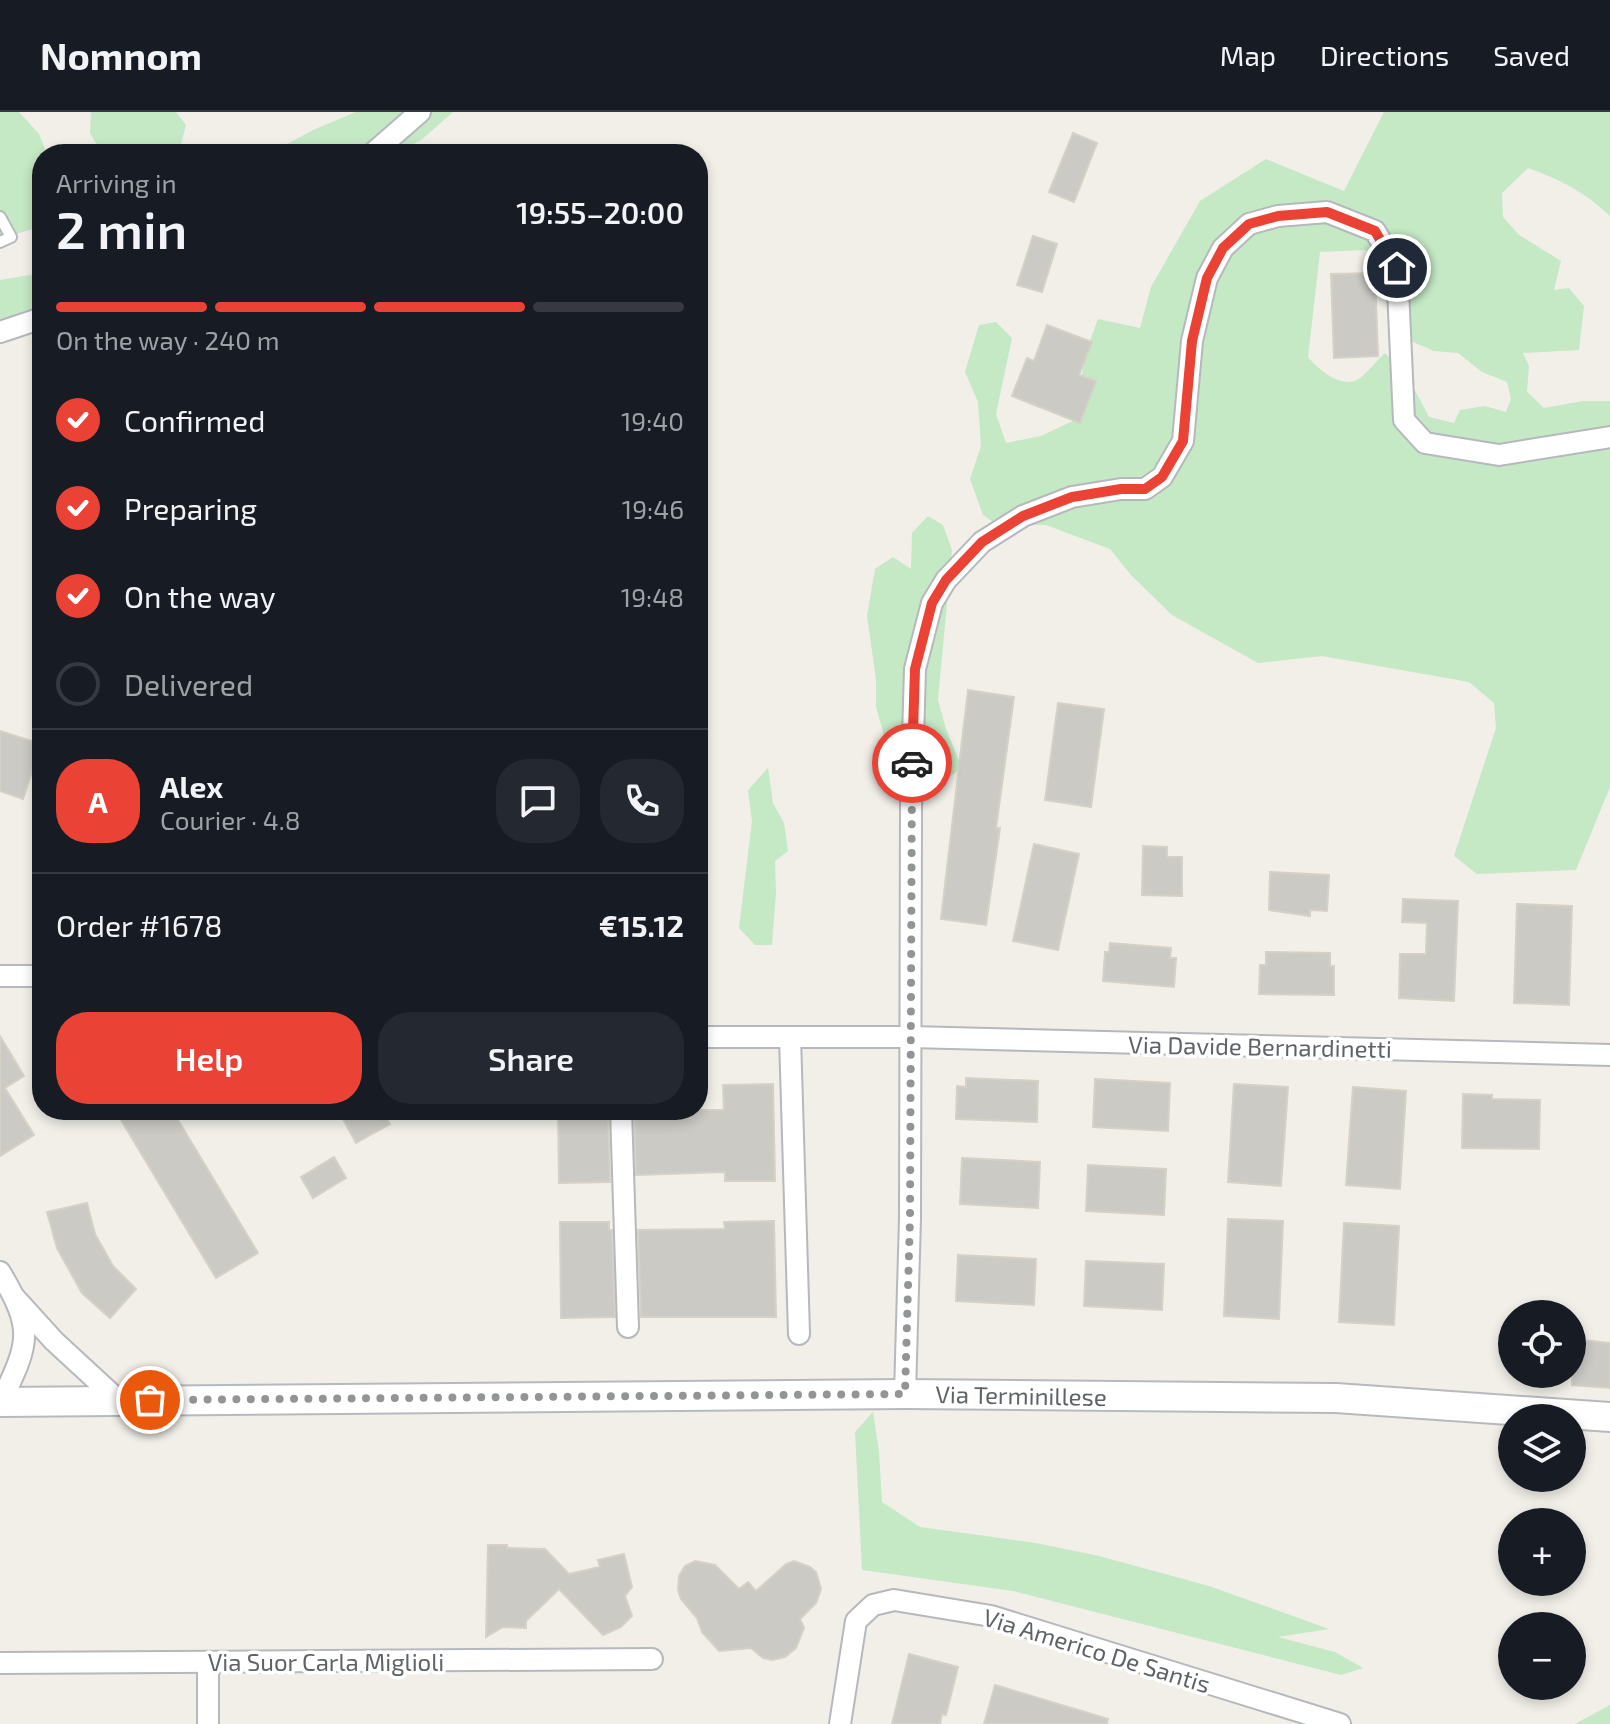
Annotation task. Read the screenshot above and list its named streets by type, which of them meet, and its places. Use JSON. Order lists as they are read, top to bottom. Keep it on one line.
{"streets":{"main road":["Via Terminillese"],"street":["Via Davide Bernardinetti","Via Americo De Santis","Via Suor Carla Miglioli"]},"page":{"header":"Nomnom","nav":["Map","Directions","Saved"],"heading":["2 min","Arriving in","19:55–20:00"],"panel":["Alex","Courier · 4.8","Order #1678","€15.12"],"bar":"On the way · 240 m","list":[["Confirmed","19:40"],["Preparing","19:46"],["On the way","19:48"],"Delivered"],"round":"A","buttons":["Help","Share"],"map_buttons":["+","−"]}}
